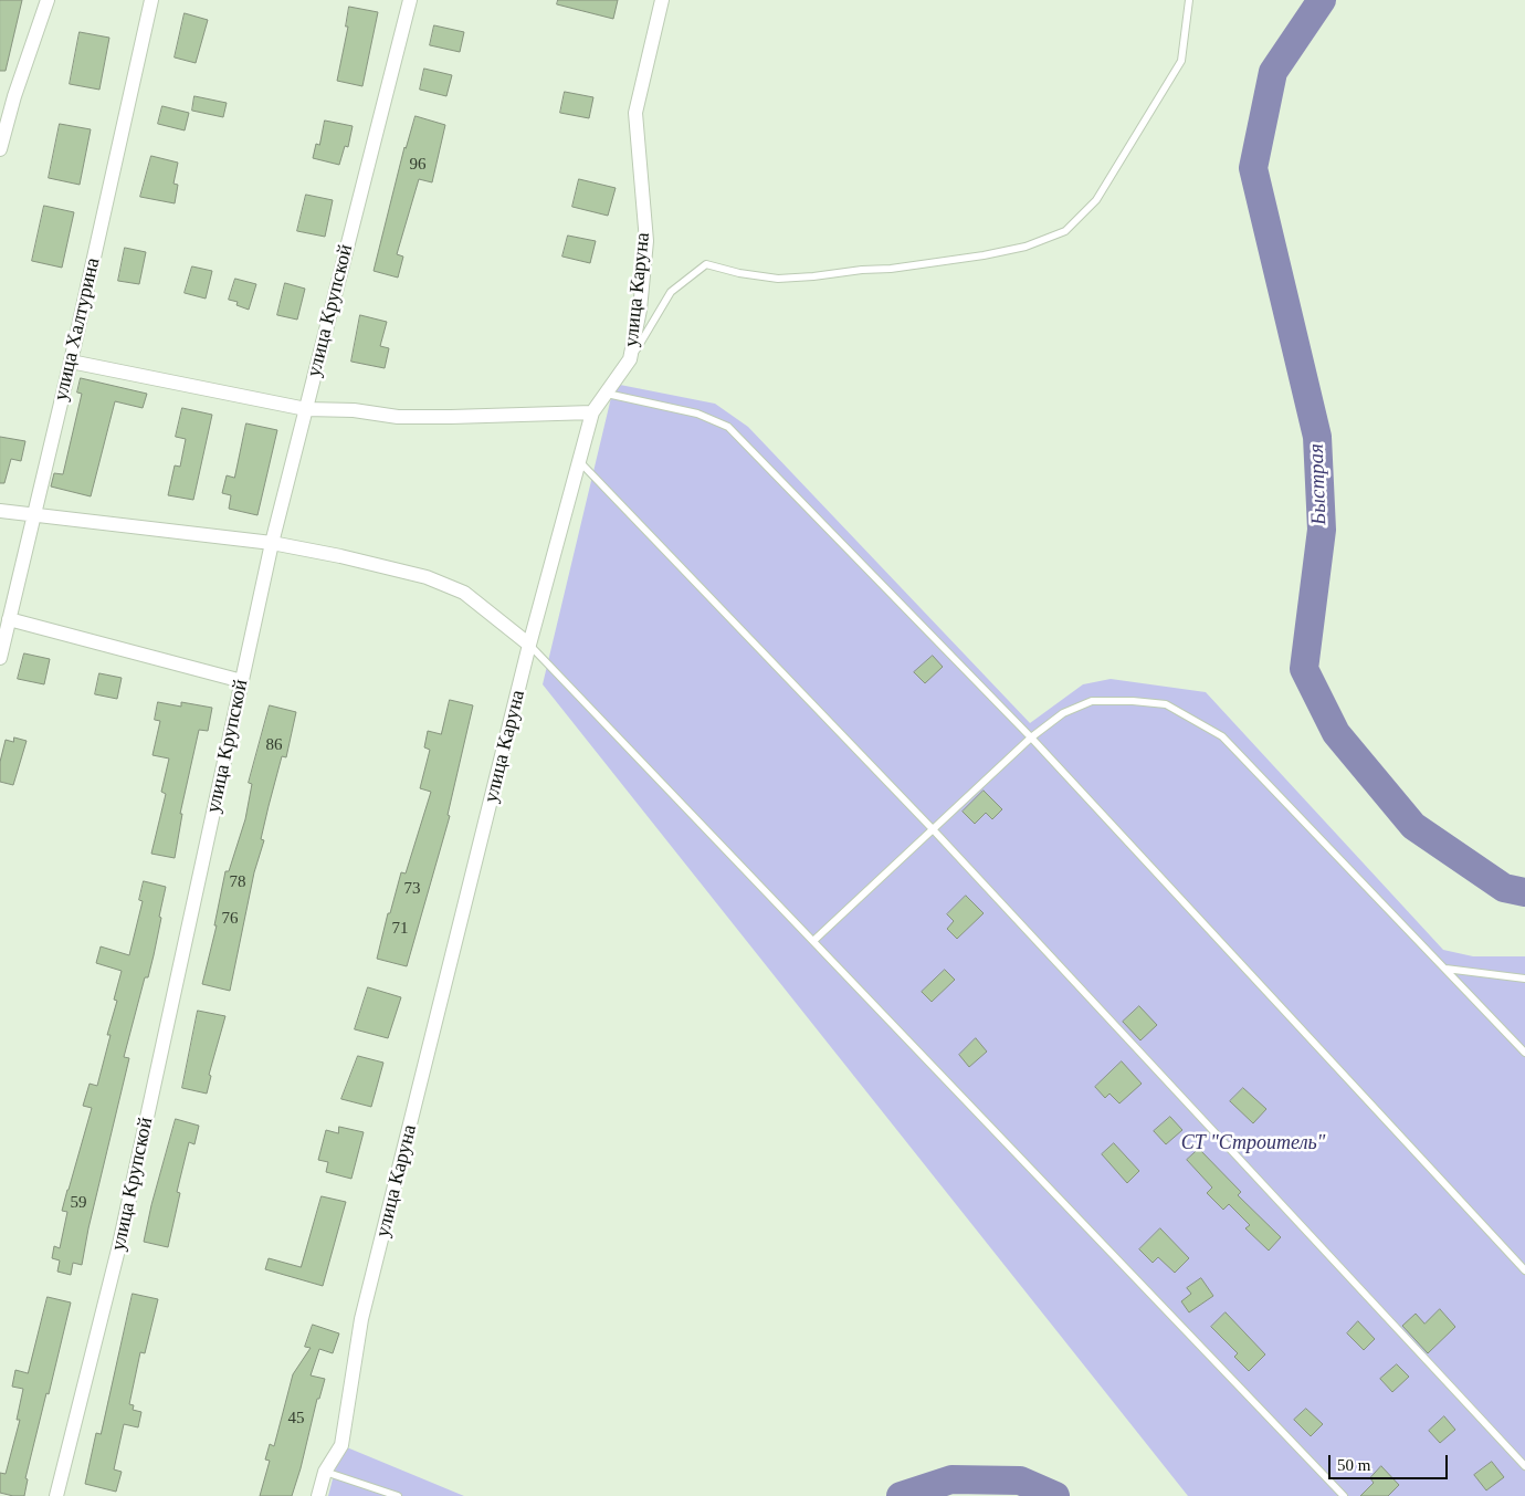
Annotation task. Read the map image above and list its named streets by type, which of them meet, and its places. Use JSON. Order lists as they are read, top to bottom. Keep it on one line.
{"streets":{"street":["улица Каруна","улица Крупской","улица Халтурина"]},"water":["Быстрая"],"parks":["СТ \"Строитель\""],"house_numbers":["96","86","78","73","76","71","59","45"],"scale_bar":"50 m"}
